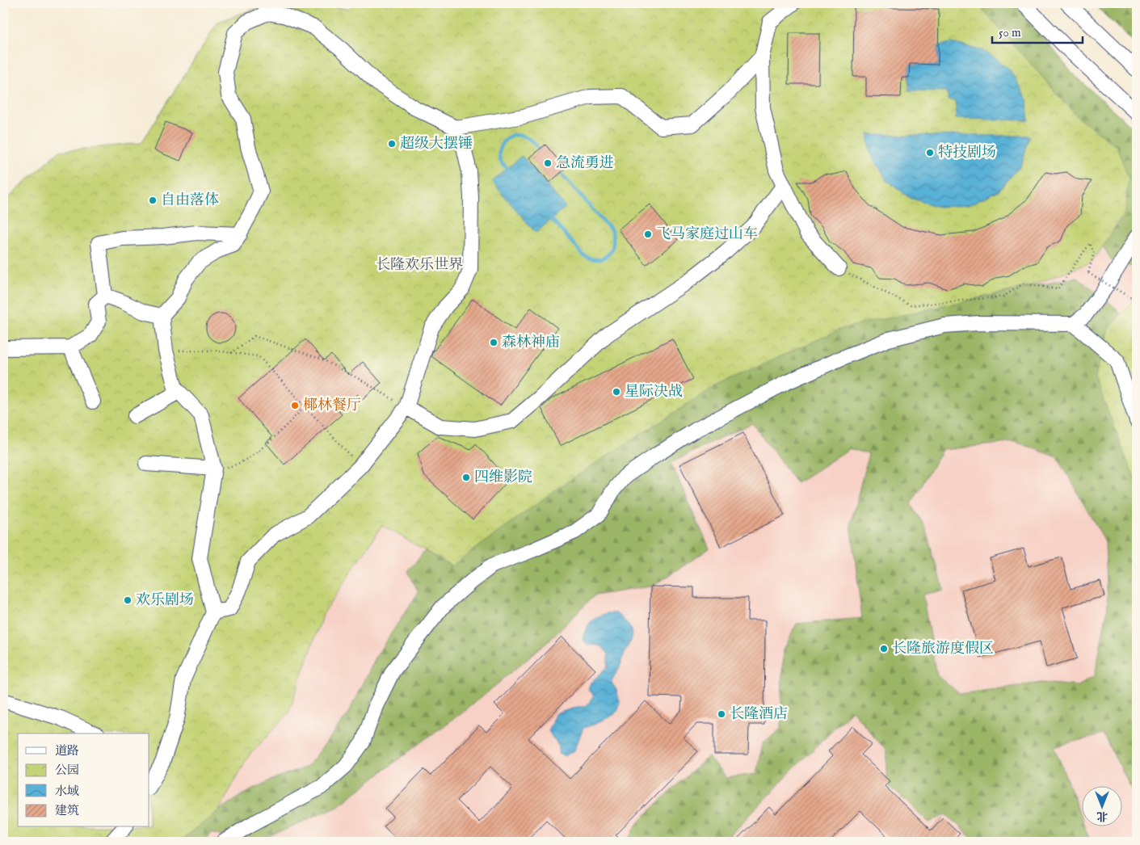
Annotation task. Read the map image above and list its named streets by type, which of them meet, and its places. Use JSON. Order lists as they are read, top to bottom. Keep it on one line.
{"parks":["长隆欢乐世界"],"places":["超级大摆锤","特技剧场","急流勇进","自由落体","飞马家庭过山车","森林神庙","星际决战","椰林餐厅","四维影院","欢乐剧场","长隆旅游度假区","长隆酒店"],"legend":["道路","公园","水域","建筑"],"scale_bar":"50 m","north":"bottom"}
